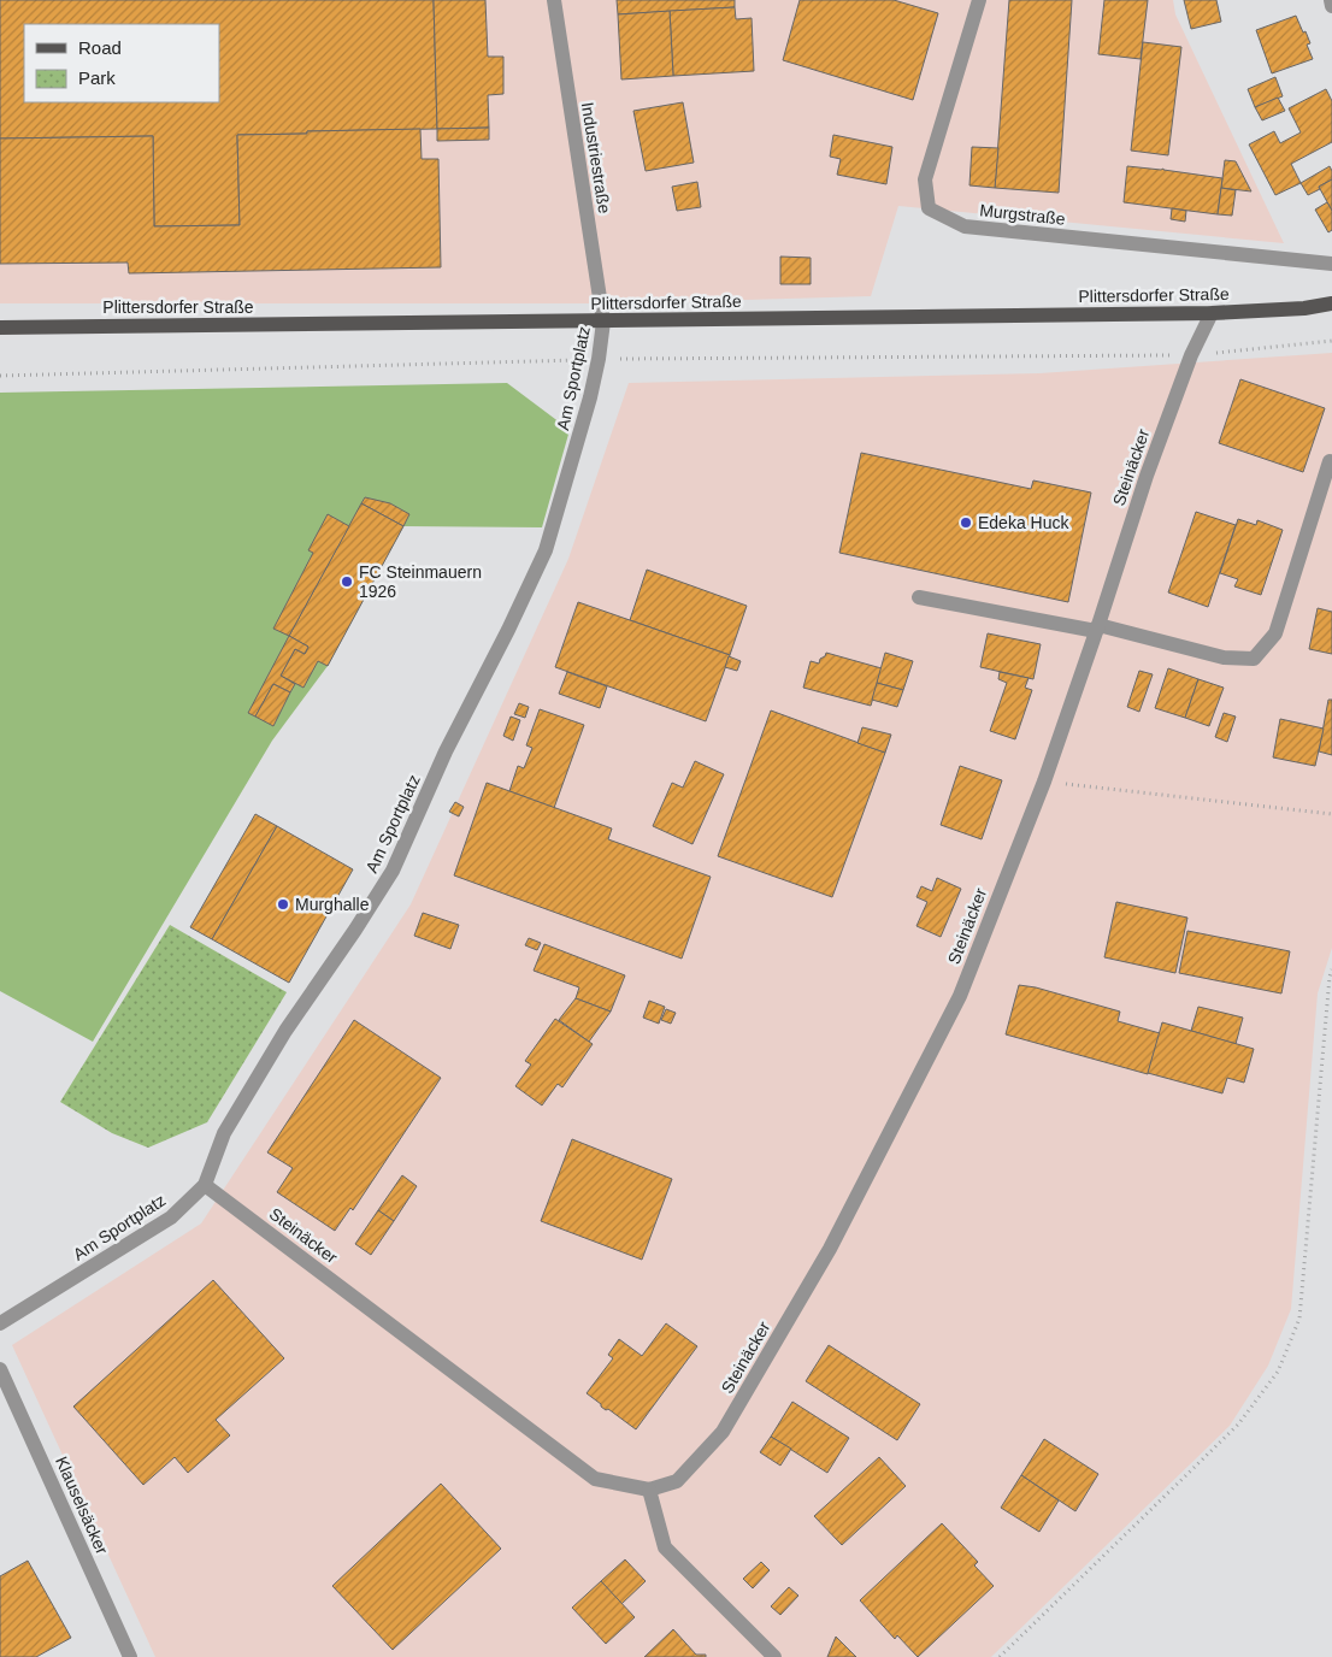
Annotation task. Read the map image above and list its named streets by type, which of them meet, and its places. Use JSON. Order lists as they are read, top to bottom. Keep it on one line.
{"streets":{"main road":["Plittersdorfer Straße"],"street":["Industriestraße","Murgstraße","Am Sportplatz","Steinäcker","Klauselsäcker"]},"crossings":[["Industriestraße","Plittersdorfer Straße"],["Industriestraße","Am Sportplatz"],["Plittersdorfer Straße","Am Sportplatz"],["Plittersdorfer Straße","Steinäcker"],["Am Sportplatz","Steinäcker"]],"places":["Edeka Huck","FC Steinmauern 1926","Murghalle"],"legend":["Road","Park"]}
